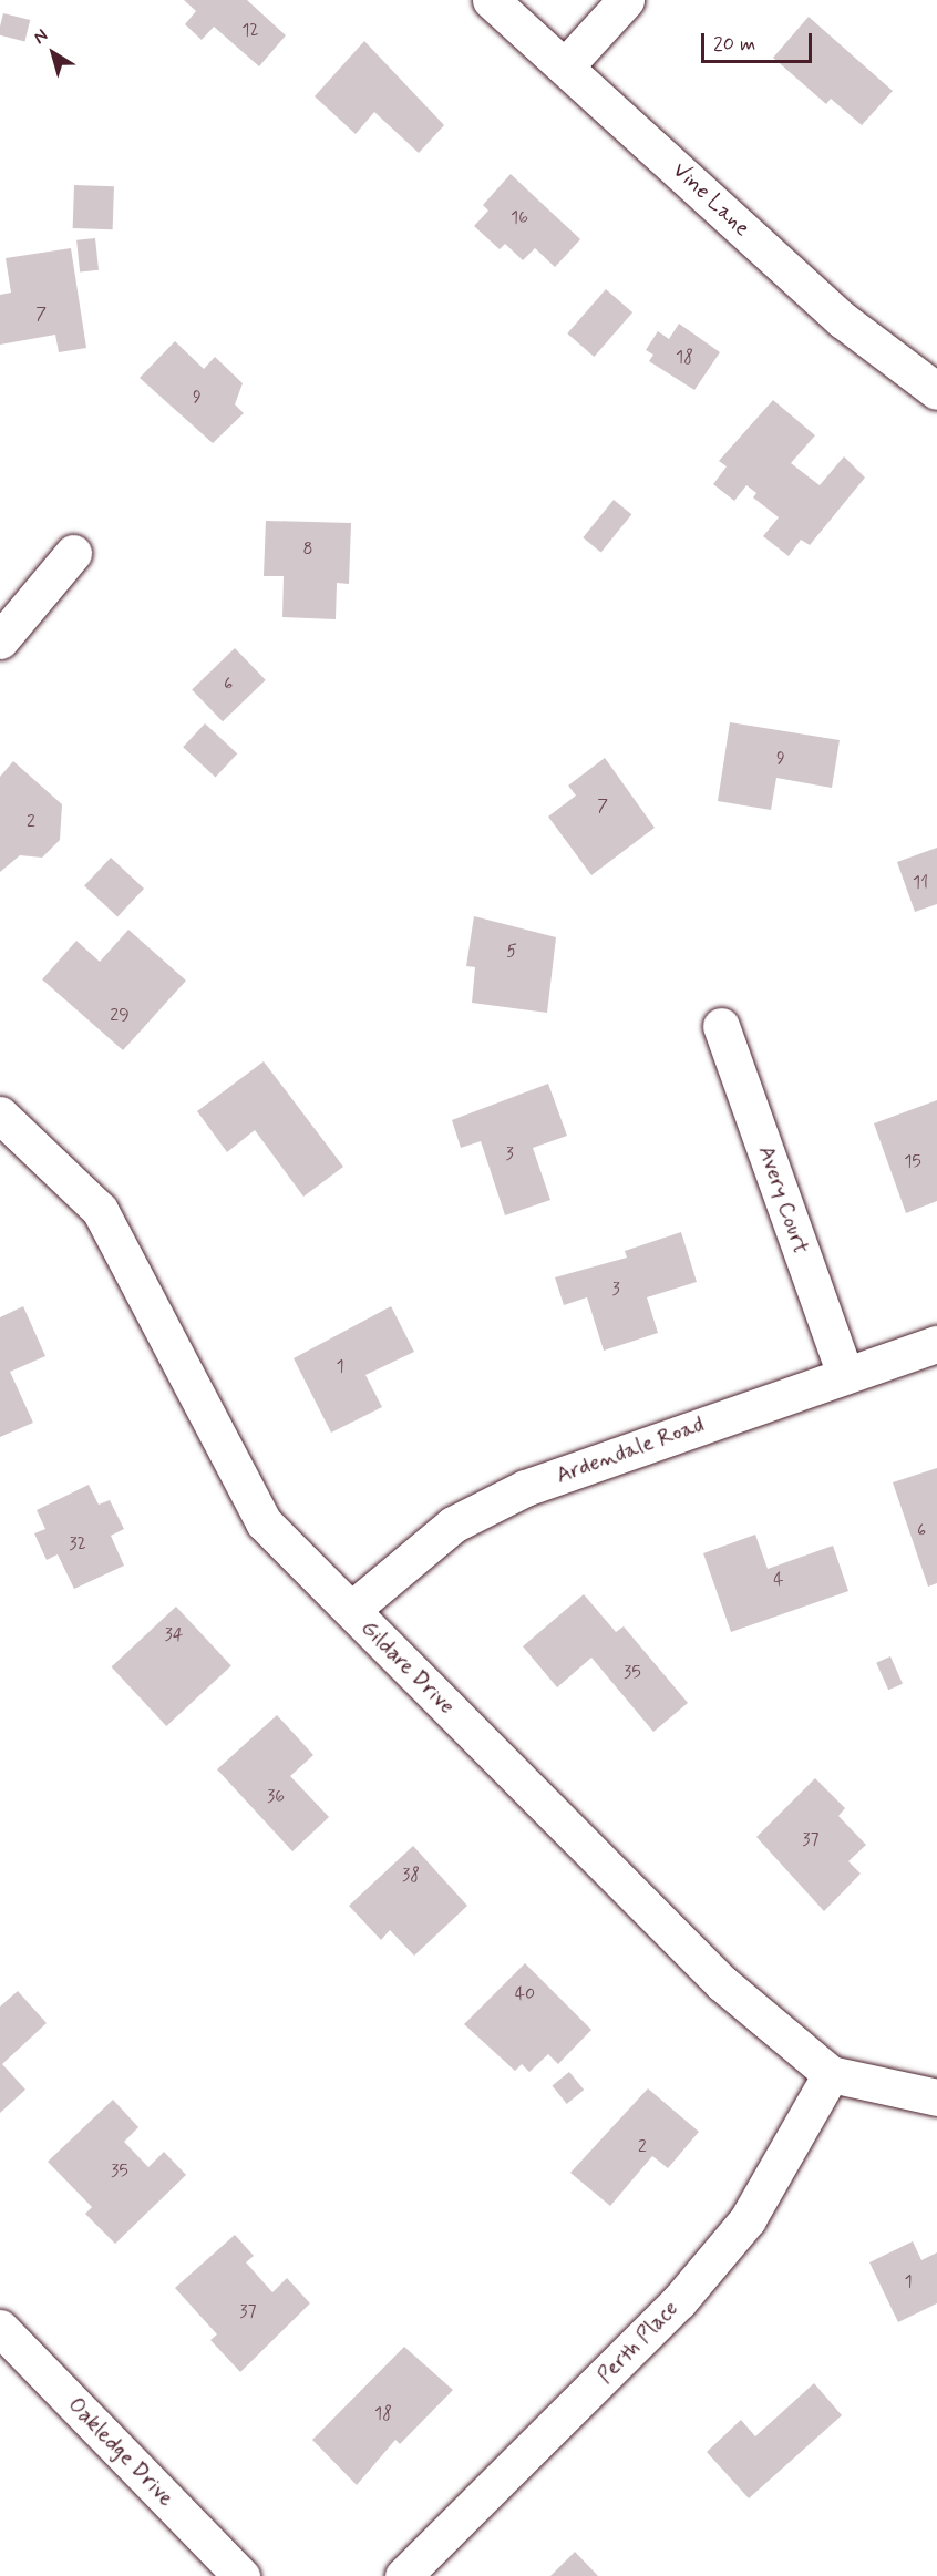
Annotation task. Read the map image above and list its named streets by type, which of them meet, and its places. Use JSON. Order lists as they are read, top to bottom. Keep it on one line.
{"streets":{"street":["Vine Lane","Avery Court","Ardendale Road","Gildare Drive","Perth Place","Oakledge Drive"]},"crossings":[["Avery Court","Ardendale Road"],["Ardendale Road","Gildare Drive"],["Gildare Drive","Perth Place"]],"house_numbers":["12","16","7","18","9","8","6","9","7","2","11","5","29","3","15","3","1","6","32","4","34","35","36","37","38","40","2","35","1","37","18"],"scale_bar":"20 m","north":"top left"}
